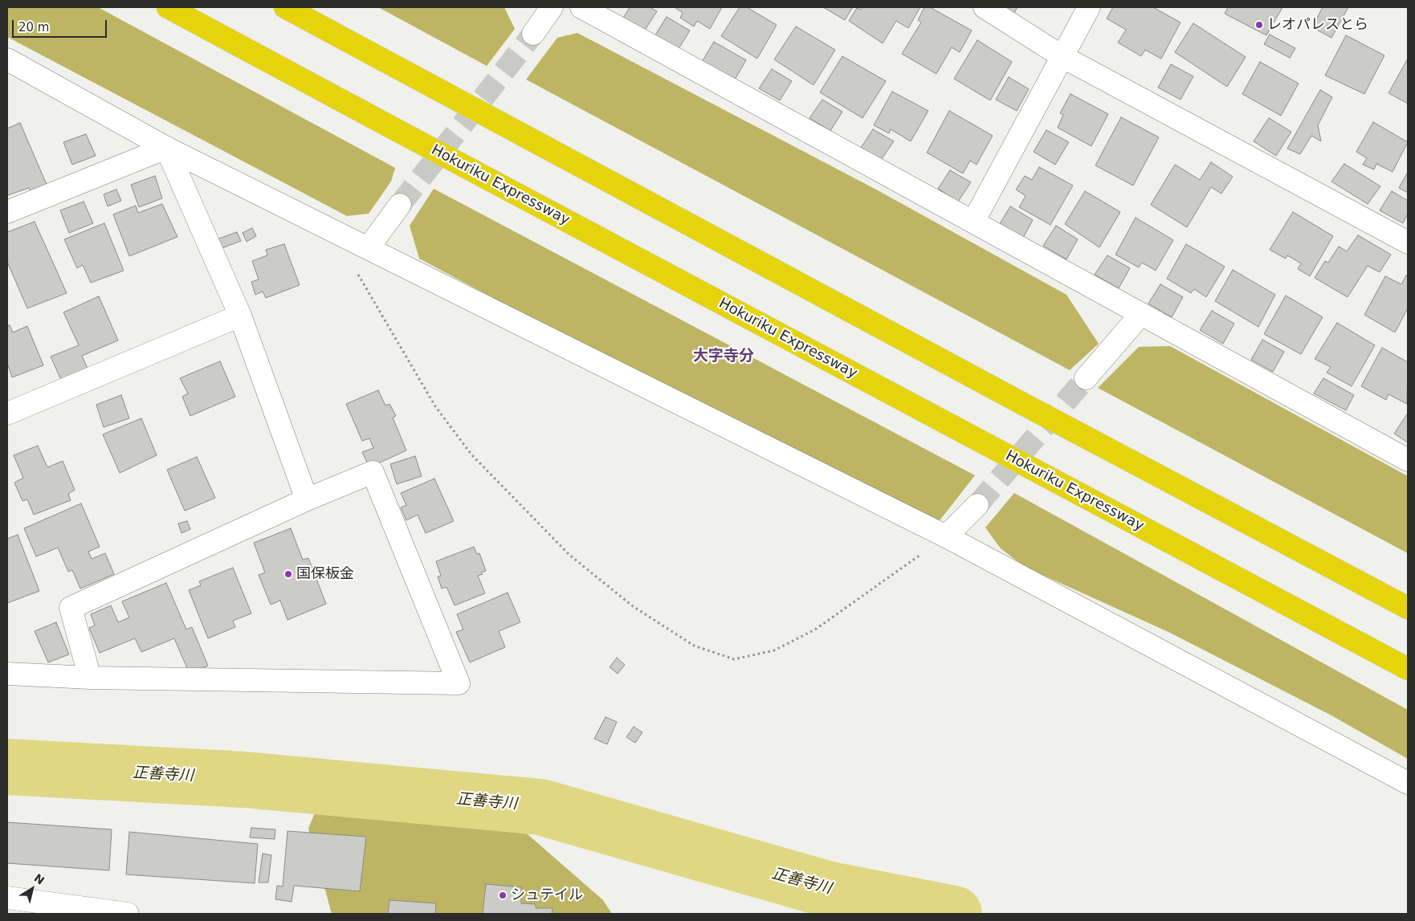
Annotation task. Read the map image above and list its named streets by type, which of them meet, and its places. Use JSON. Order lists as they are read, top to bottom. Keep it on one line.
{"streets":{"highway":["Hokuriku Expressway"]},"districts":["大字寺分"],"water":["正善寺川"],"places":["レオパレスとら","国保板金","シュテイル"],"scale_bar":"20 m","north":"top right"}
